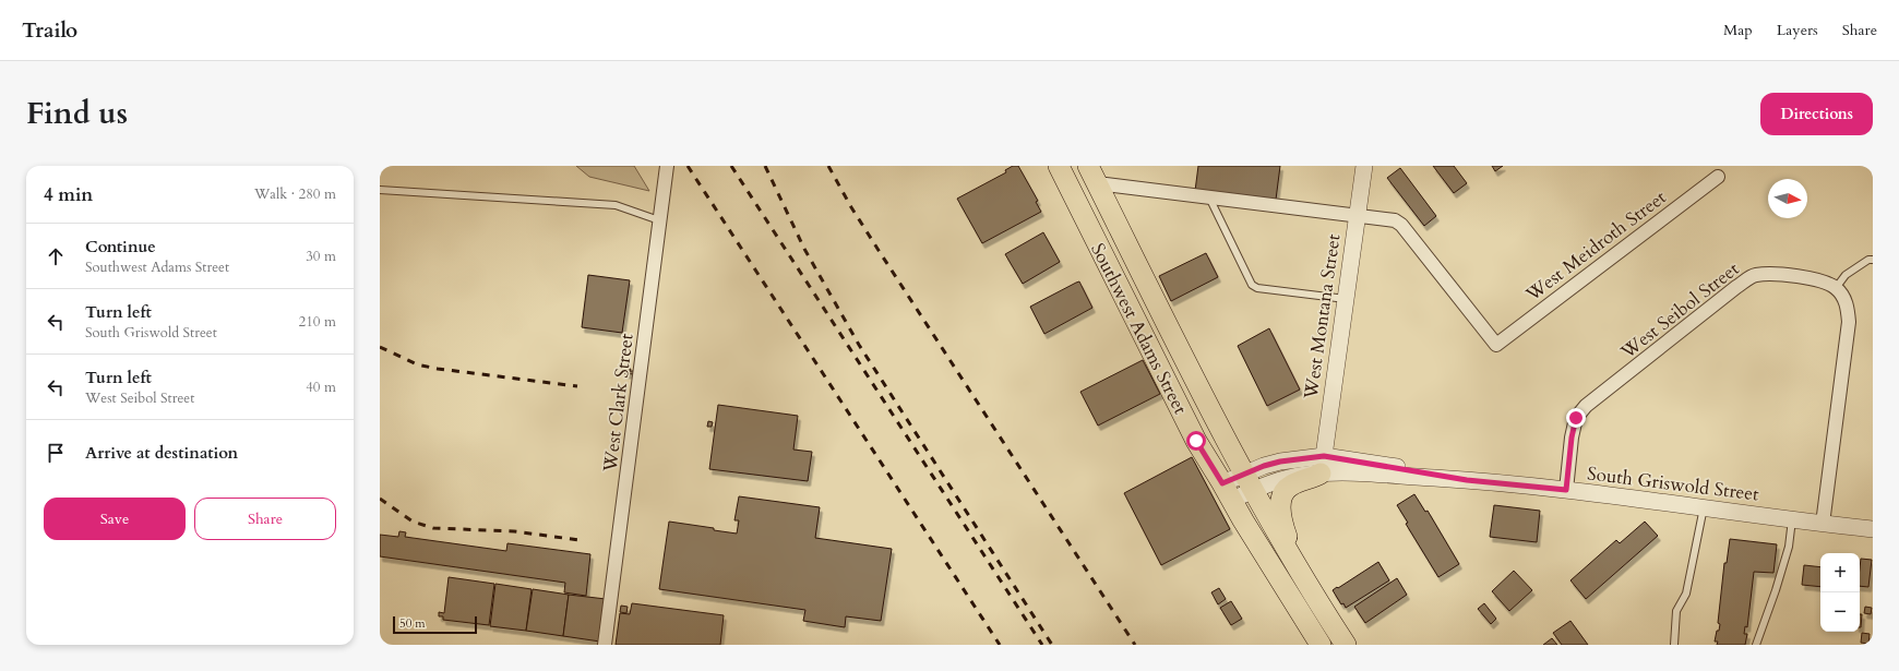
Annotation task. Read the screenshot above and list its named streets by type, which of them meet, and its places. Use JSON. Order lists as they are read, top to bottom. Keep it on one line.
{"streets":{"main road":["Southwest Adams Street"],"street":["West Meidroth Street","West Seibol Street","West Montana Street","West Clark Street","South Griswold Street"]},"crossings":[["West Meidroth Street","West Montana Street"],["West Seibol Street","South Griswold Street"],["West Montana Street","South Griswold Street"],["Southwest Adams Street","South Griswold Street"]],"scale_bar":"50 m","north":"right","page":{"header":"Trailo","nav":["Map","Layers","Share"],"title":"Find us","buttons":["Directions",["Save","Share"]],"heading":["4 min","Walk · 280 m"],"list":[["Continue","Southwest Adams Street","30 m"],["Turn left","South Griswold Street","210 m"],["Turn left","West Seibol Street","40 m"],"Arrive at destination"],"map_buttons":["+","−"],"scale":"50 m"}}
